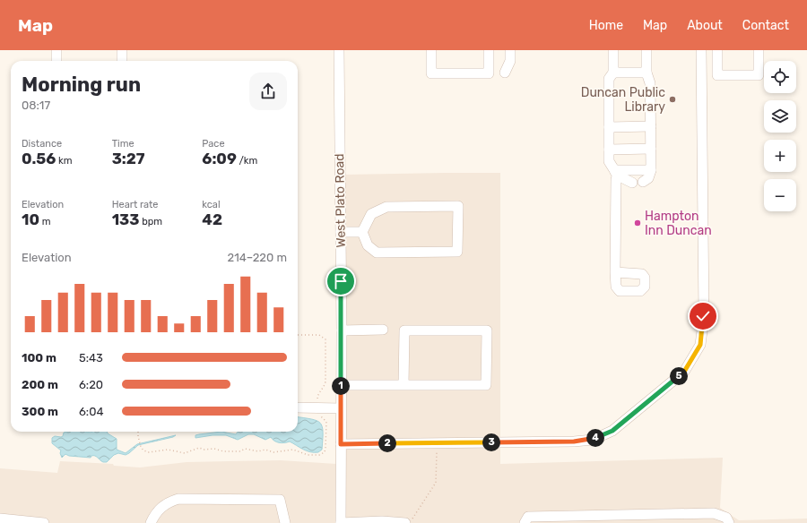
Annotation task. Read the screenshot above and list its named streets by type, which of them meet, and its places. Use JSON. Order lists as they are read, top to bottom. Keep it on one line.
{"streets":{"street":["West Plato Road"]},"places":["Duncan Public Library","Hampton Inn Duncan"],"page":{"header":"Map","nav":["Home","Map","About","Contact"],"map_buttons":["+","−"],"heading":["Morning run","08:17"],"stats":[["Distance","0.56 km"],["Time","3:27"],["Pace","6:09 /km"],["Elevation","10 m"],["Heart rate","133 bpm"],["kcal","42"]],"chart":["Elevation","214–220 m"],"list":[{"name":"100 m","note":"5:43"},{"name":"200 m","note":"6:20"},{"name":"300 m","note":"6:04"}],"pins":["5","1","4","3","2"]}}
